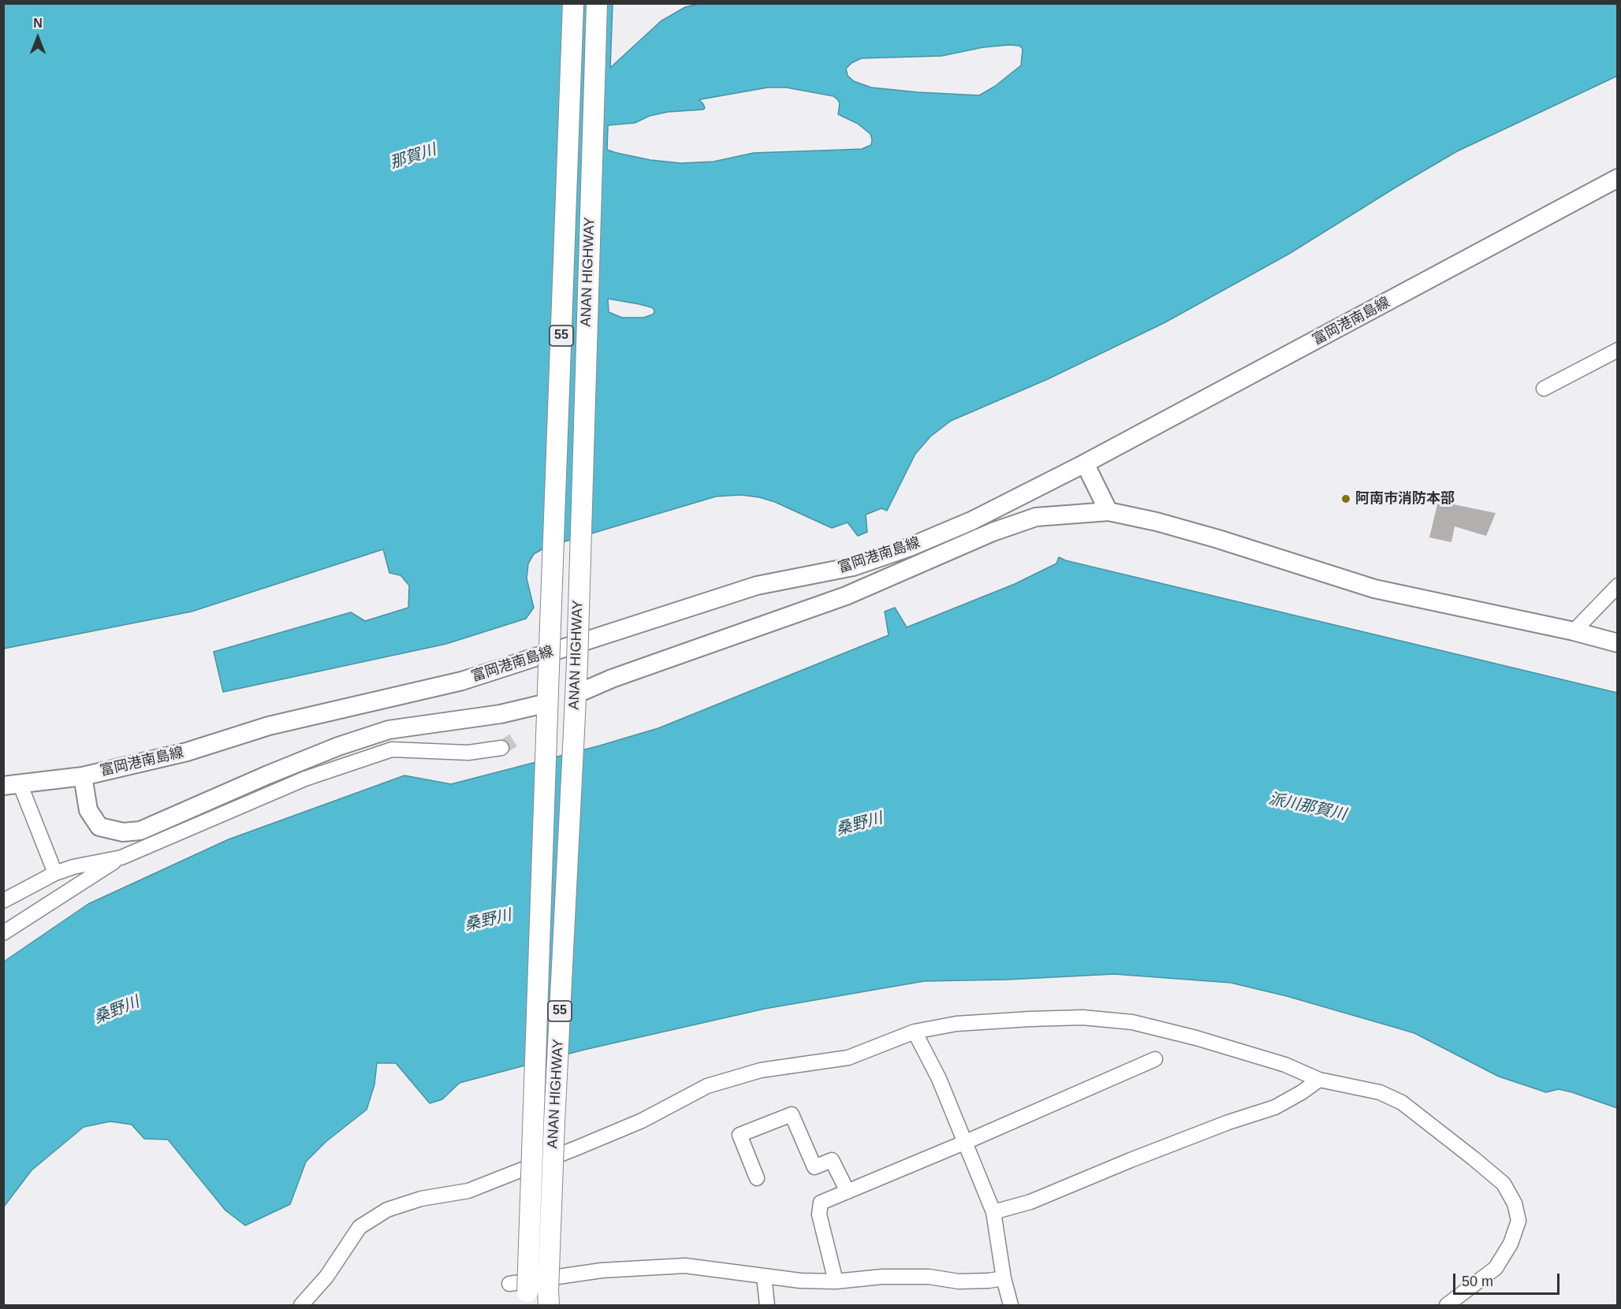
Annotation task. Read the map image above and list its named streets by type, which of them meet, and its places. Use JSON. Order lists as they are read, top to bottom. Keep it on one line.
{"streets":{"highway":["ANAN HIGHWAY","55"],"main road":["富岡港南島線"]},"water":["那賀川","派川那賀川","桑野川"],"places":["阿南市消防本部"],"scale_bar":"50 m","north":"top"}
